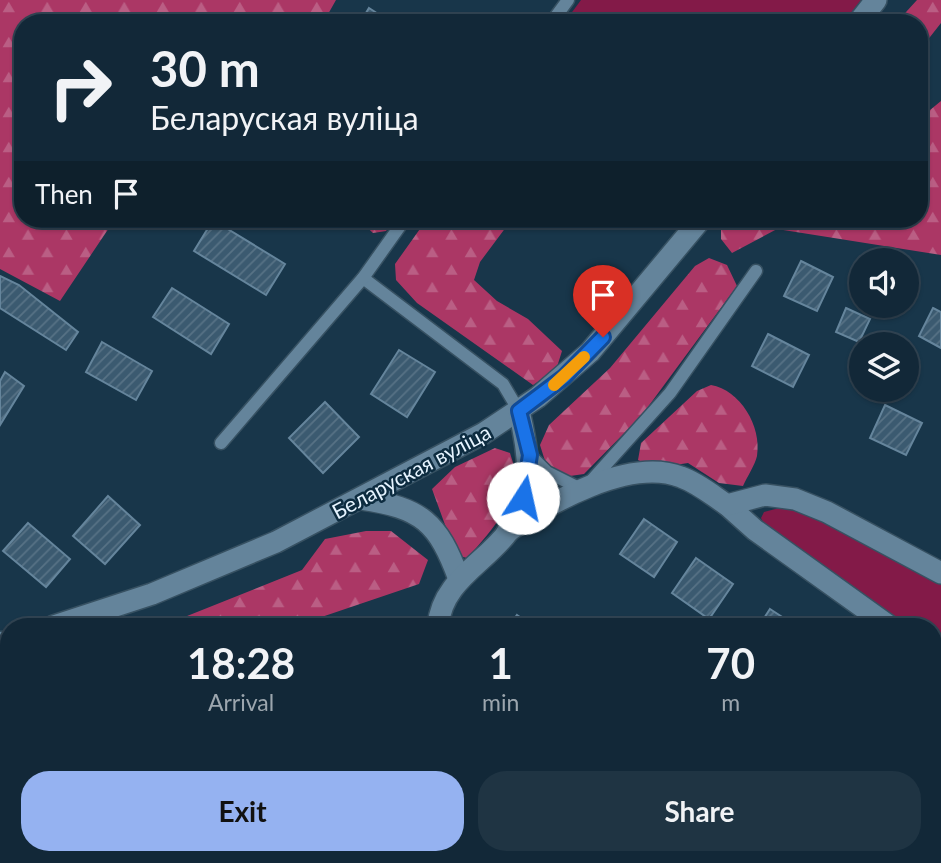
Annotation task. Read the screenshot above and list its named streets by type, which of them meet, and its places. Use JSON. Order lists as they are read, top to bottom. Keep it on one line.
{"streets":{"street":["Беларуская вуліца"]},"page":{"turn":["30 m","Беларуская вуліца"],"then":"Then","eta":["18:28","Arrival","1","min","70","m"],"buttons":["Exit","Share"]}}
